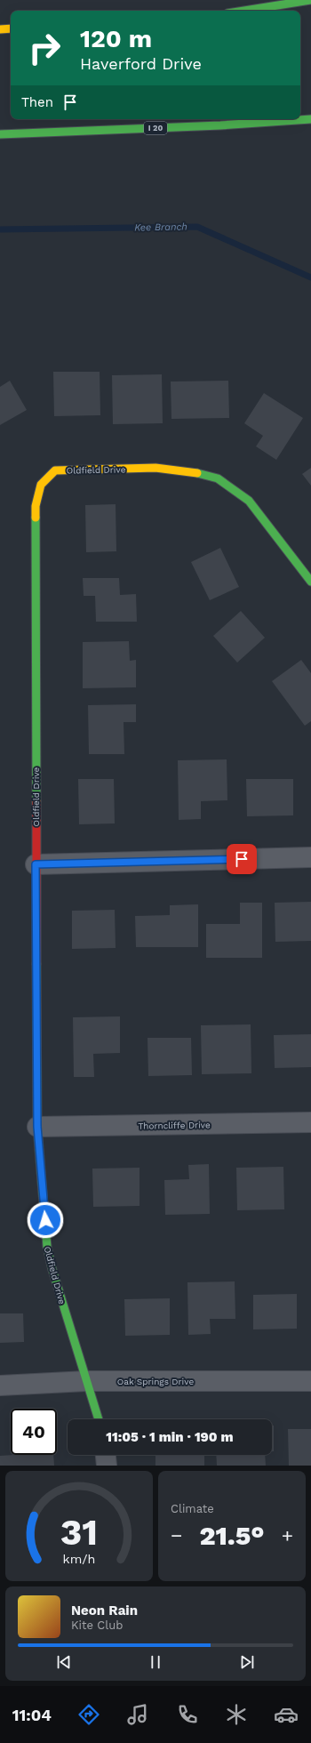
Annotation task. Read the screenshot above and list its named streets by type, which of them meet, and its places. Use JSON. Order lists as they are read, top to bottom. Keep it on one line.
{"streets":{"main road":["I 20","Oldfield Drive"],"street":["Thorncliffe Drive","Oak Springs Drive"]},"crossings":[["Oldfield Drive","Thorncliffe Drive"],["Oldfield Drive","Oak Springs Drive"]],"water":["Kee Branch"],"page":{"turn":["120 m","Haverford Drive"],"then":"Then","limit":"40","trip":"11:05 · 1 min · 190 m","tile":"Climate","heat":["−","21.5°","+"],"song":["Neon Rain","Kite Club"],"tabs":"11:04","gauge":["31","km/h"]}}
